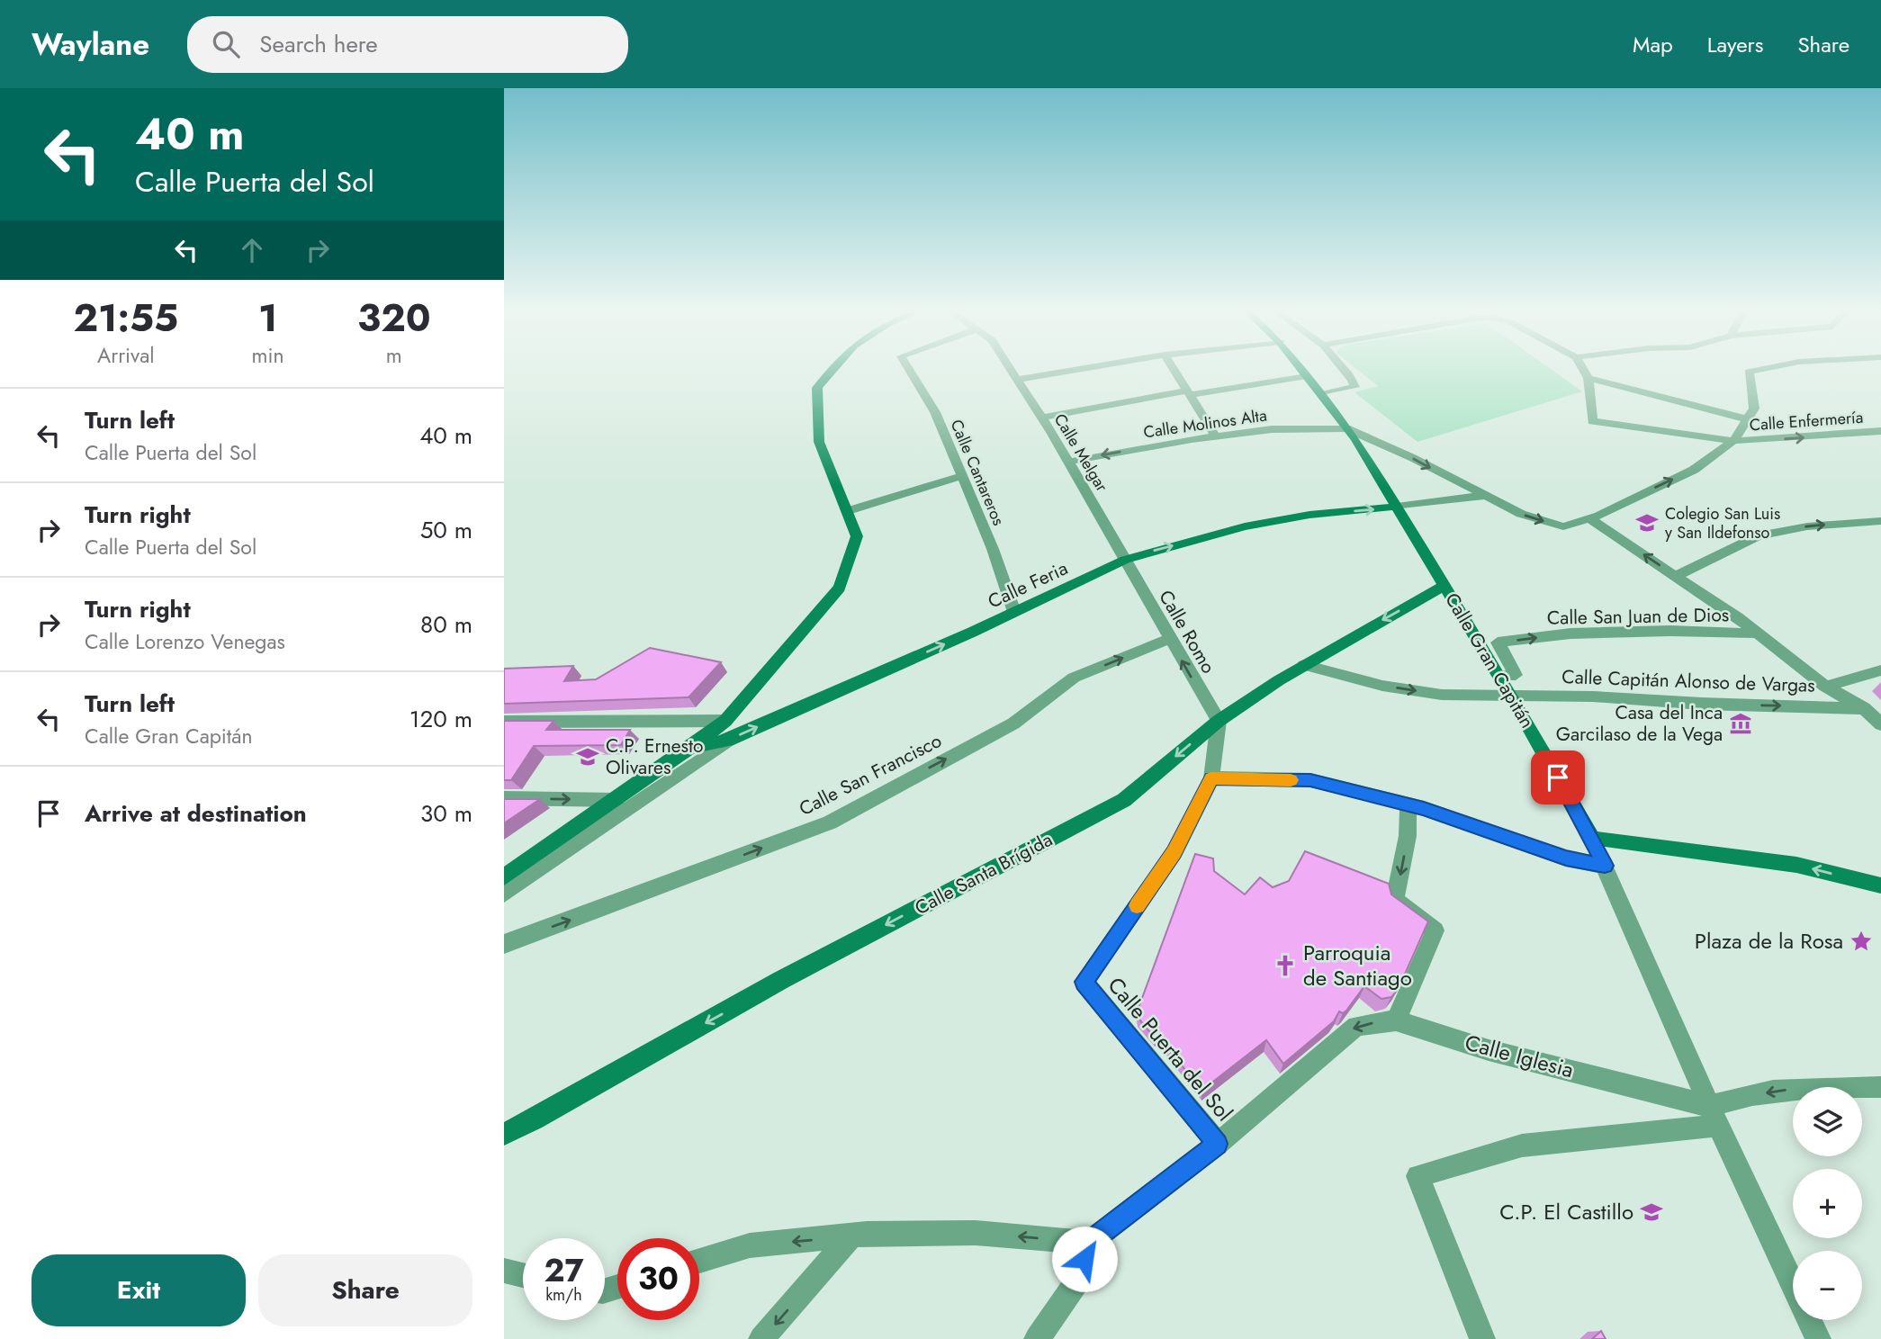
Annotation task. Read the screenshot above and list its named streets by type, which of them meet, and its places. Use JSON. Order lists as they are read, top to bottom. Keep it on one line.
{"streets":{"street":["Calle Enfermería","Calle Molinos Alta","Calle Melgar","Calle Cantareros","Calle Feria","Calle San Juan de Dios","Calle Romo","Calle Gran Capitán","Calle Capitán Alonso de Vargas","Calle San Francisco","Calle Santa Brígida","Calle Puerta del Sol","Calle Iglesia"]},"crossings":[["Calle Molinos Alta","Calle Melgar"],["Calle Molinos Alta","Calle Gran Capitán"],["Calle Melgar","Calle Feria"],["Calle Melgar","Calle Romo"],["Calle Cantareros","Calle Feria"],["Calle Feria","Calle Romo"],["Calle Feria","Calle Gran Capitán"],["Calle San Juan de Dios","Calle Gran Capitán"],["Calle Romo","Calle San Francisco"],["Calle Romo","Calle Santa Brígida"],["Calle Romo","Calle Puerta del Sol"],["Calle Gran Capitán","Calle Capitán Alonso de Vargas"],["Calle Gran Capitán","Calle Santa Brígida"],["Calle Gran Capitán","Calle Iglesia"],["Calle Capitán Alonso de Vargas","Calle Santa Brígida"],["Calle Santa Brígida","Calle Puerta del Sol"],["Calle Puerta del Sol","Calle Iglesia"]],"one_way":["Calle Feria","Calle Romo","Calle Santa Brígida"],"places":{"school or university":["Colegio San Luis y San Ildefonso","C.P. Ernesto Olivares","C.P. El Castillo"],"museum":["Casa del Inca Garcilaso de la Vega"],"place":["Plaza de la Rosa"],"church":["Parroquia de Santiago"]},"page":{"header":"Waylane","search":"Search here","nav":["Map","Layers","Share"],"turn":["40 m","Calle Puerta del Sol"],"eta":["21:55","Arrival","1","min","320","m"],"list":[{"name":"Turn left","note":"Calle Puerta del Sol","value":"40 m"},{"name":"Turn right","note":"Calle Puerta del Sol","value":"50 m"},{"name":"Turn right","note":"Calle Lorenzo Venegas","value":"80 m"},{"name":"Turn left","note":"Calle Gran Capitán","value":"120 m"},{"name":"Arrive at destination","value":"30 m"}],"map_buttons":["+","−"],"speed":"27 km/h","limit":"30","buttons":["Exit","Share"]}}
